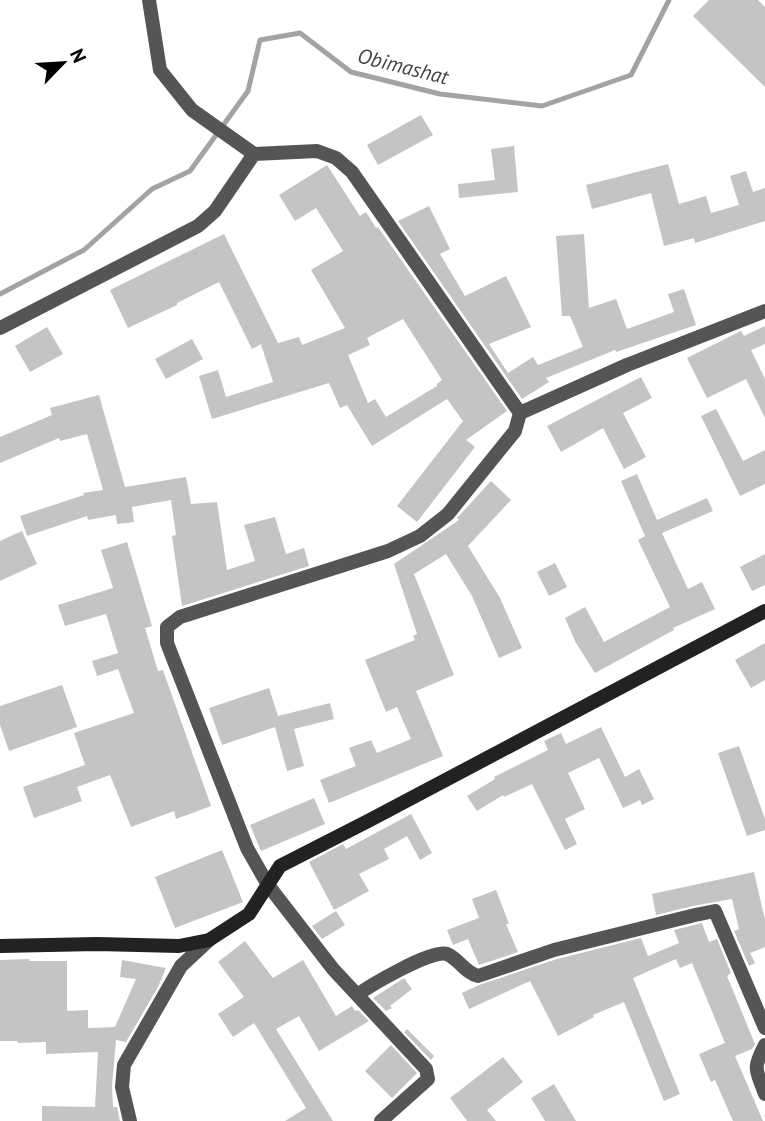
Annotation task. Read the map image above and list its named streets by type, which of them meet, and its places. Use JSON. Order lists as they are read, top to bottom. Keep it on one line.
{"water":["Obimashat"],"north":"top right"}
